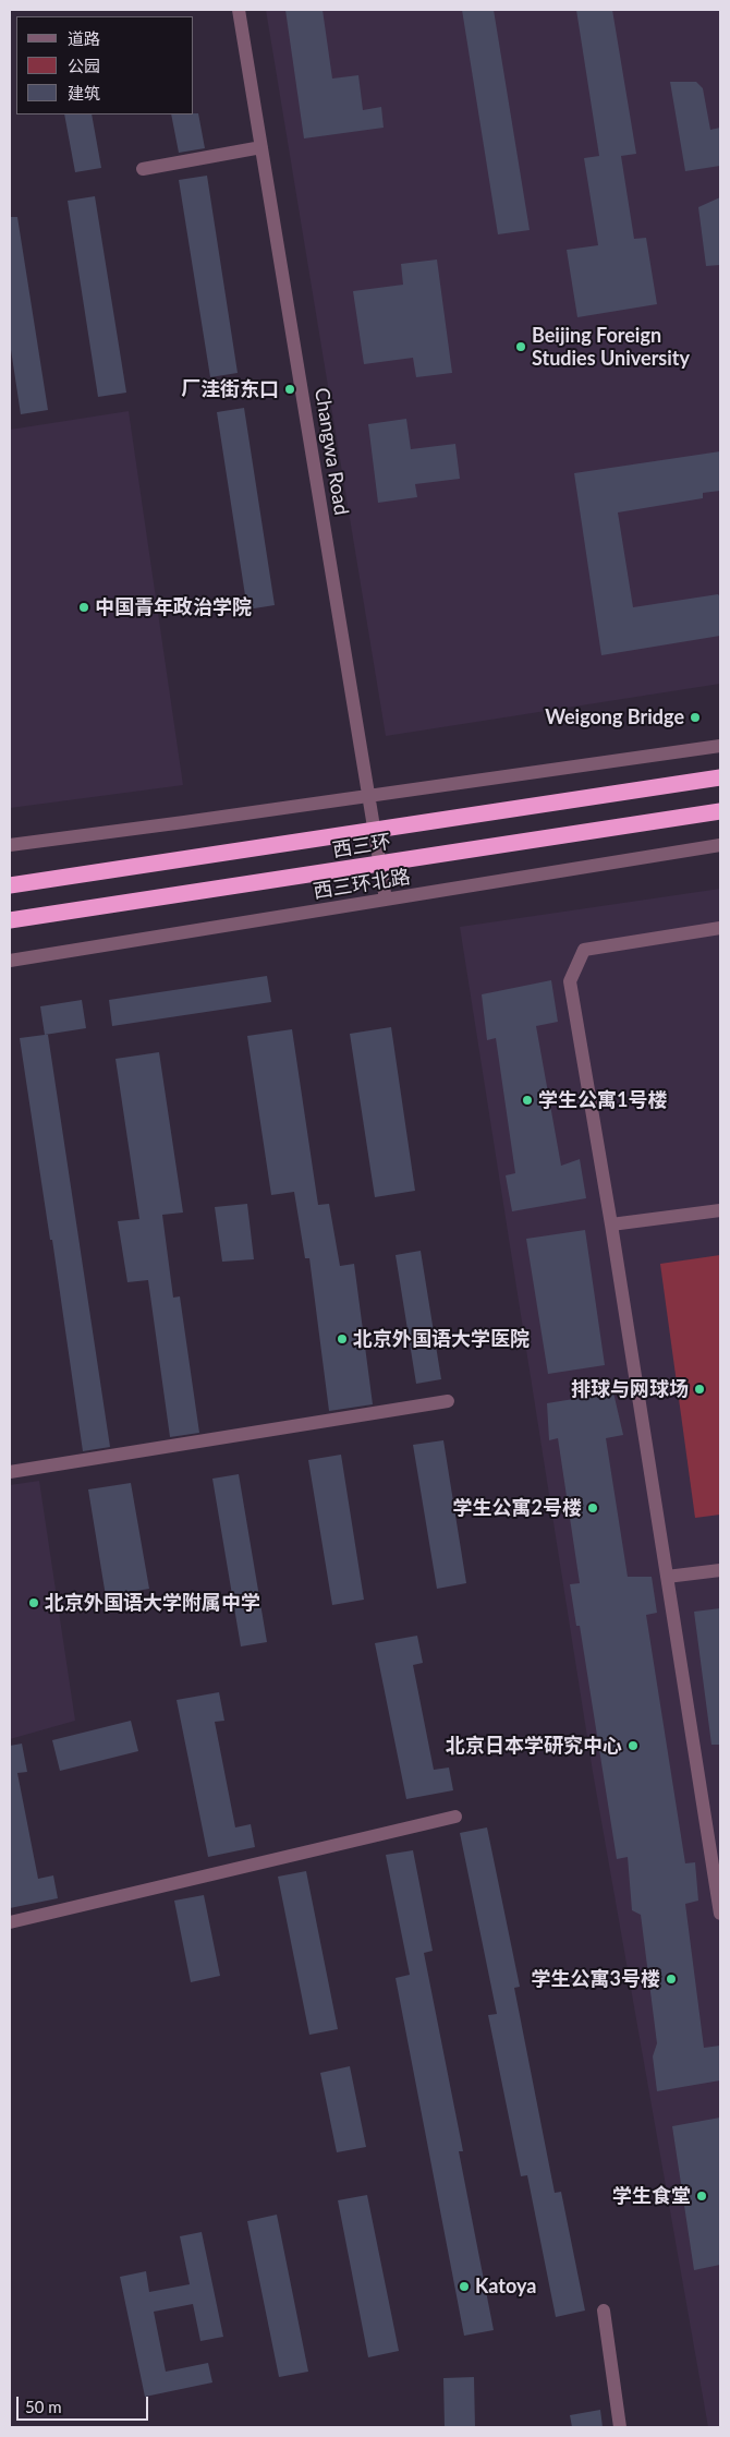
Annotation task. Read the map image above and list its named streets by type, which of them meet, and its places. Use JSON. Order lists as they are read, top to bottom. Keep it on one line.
{"streets":{"highway":["西三环"],"street":["Changwa Road","西三环北路"]},"crossings":[["Changwa Road","西三环北路"]],"places":["Beijing Foreign Studies University","厂洼街东口","中国青年政治学院","Weigong Bridge","学生公寓1号楼","北京外国语大学医院","排球与网球场","学生公寓2号楼","北京外国语大学附属中学","北京日本学研究中心","学生公寓3号楼","学生食堂","Katoya"],"legend":["道路","公园","建筑"],"scale_bar":"50 m"}
